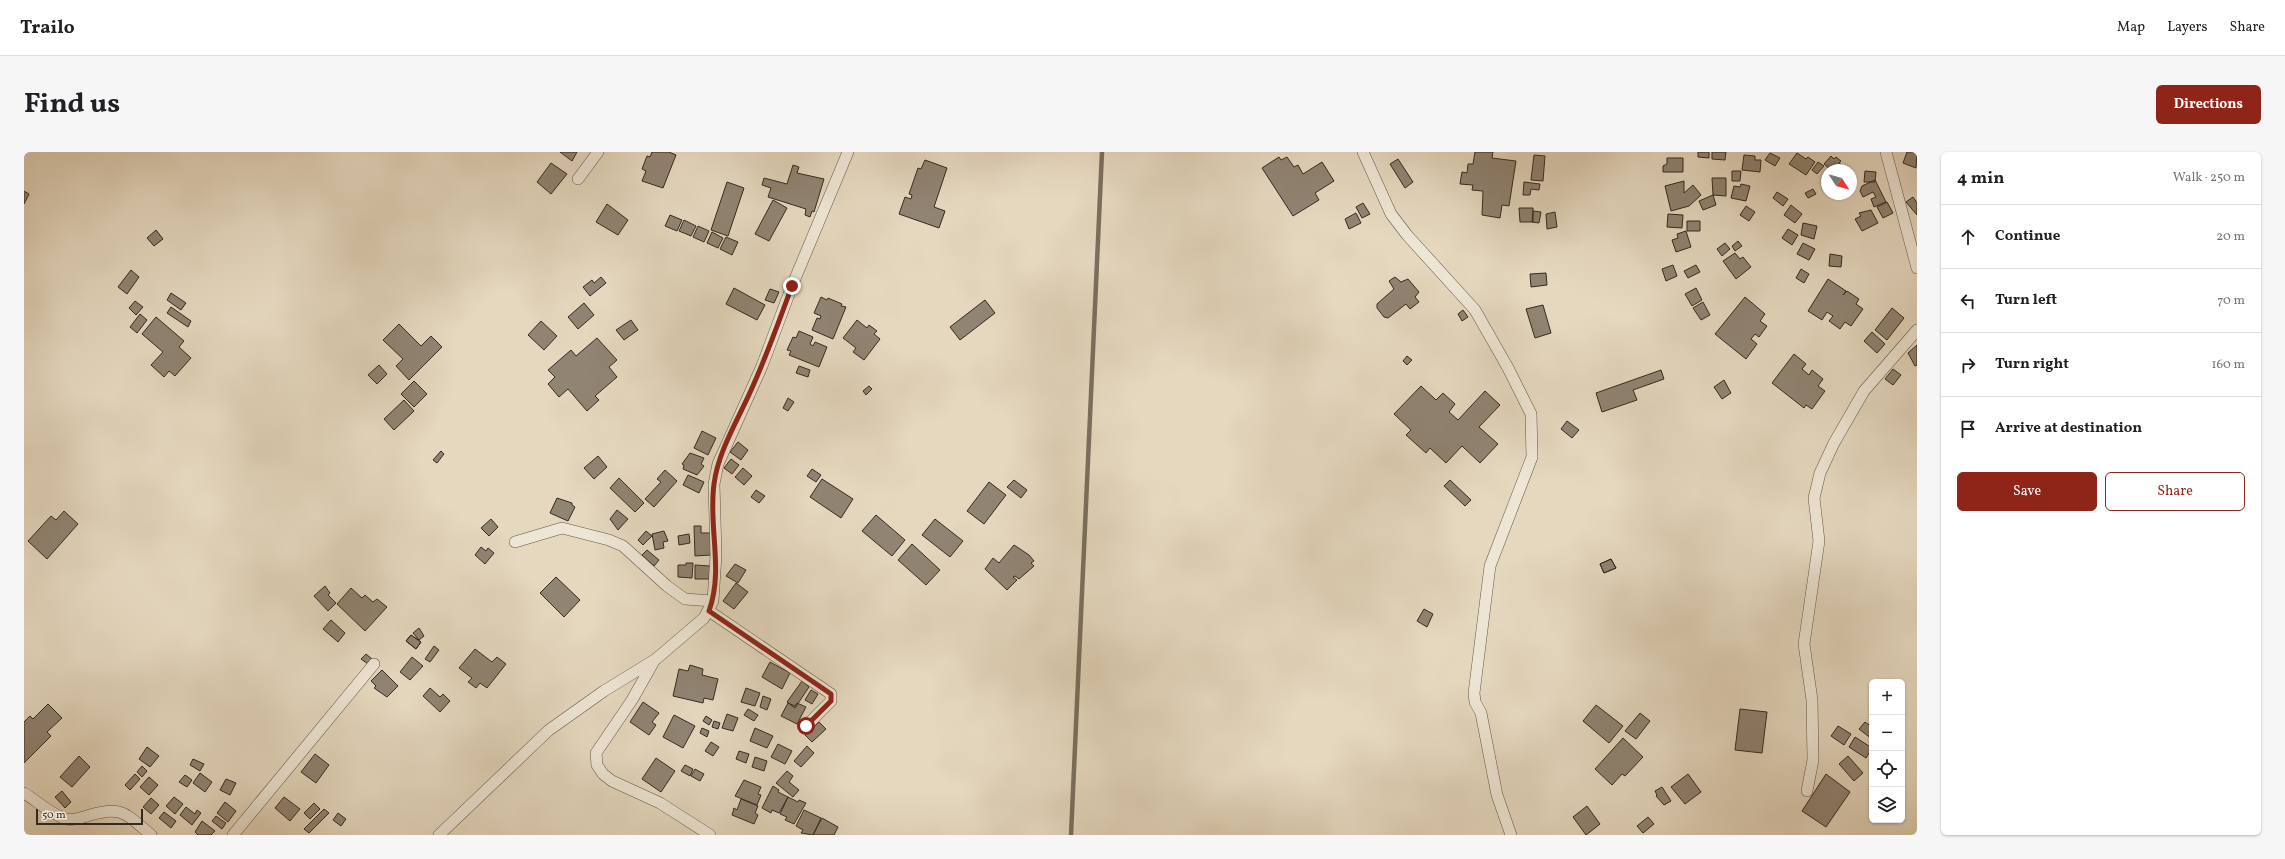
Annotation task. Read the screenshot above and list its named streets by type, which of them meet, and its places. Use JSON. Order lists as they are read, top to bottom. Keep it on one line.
{"scale_bar":"50 m","north":"bottom right","page":{"header":"Trailo","nav":["Map","Layers","Share"],"title":"Find us","buttons":["Directions",["Save","Share"]],"heading":["4 min","Walk · 250 m"],"list":[["Continue","20 m"],["Turn left","70 m"],["Turn right","160 m"],"Arrive at destination"],"map_buttons":["+","−"],"scale":"50 m"}}
